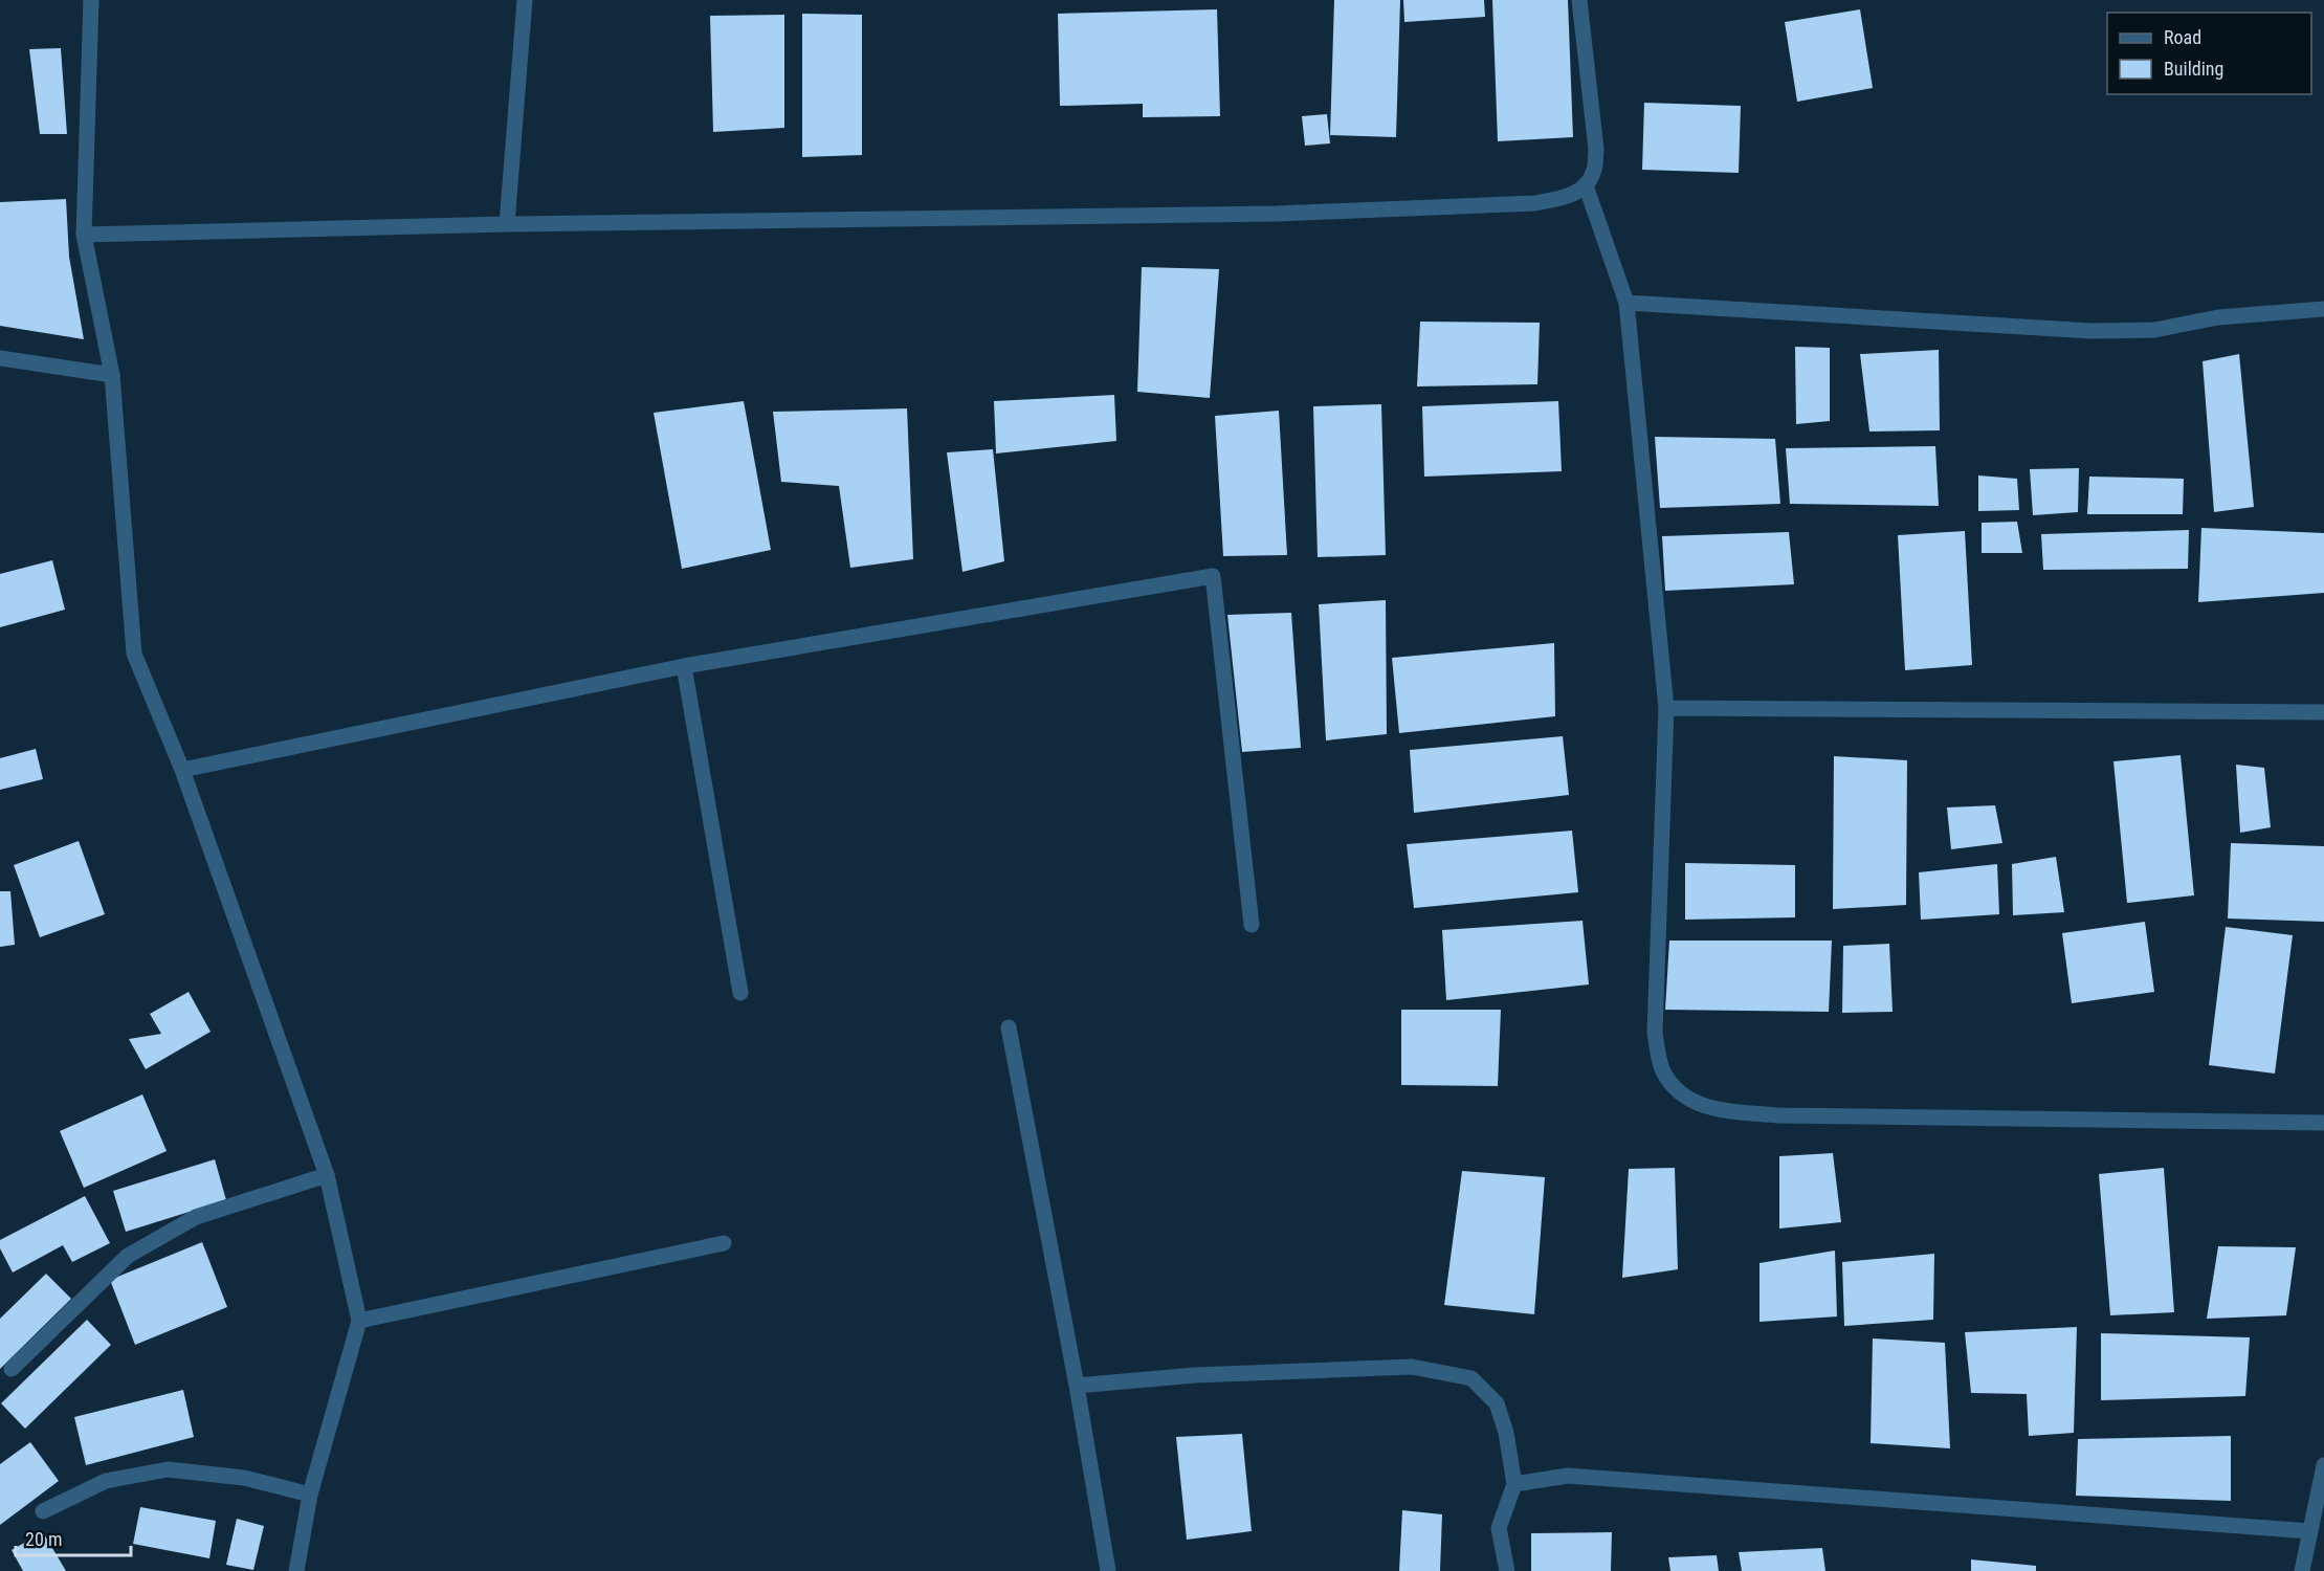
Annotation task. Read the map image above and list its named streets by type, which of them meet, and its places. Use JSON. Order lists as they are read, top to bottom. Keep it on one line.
{"legend":["Road","Building"],"scale_bar":"20 m"}
